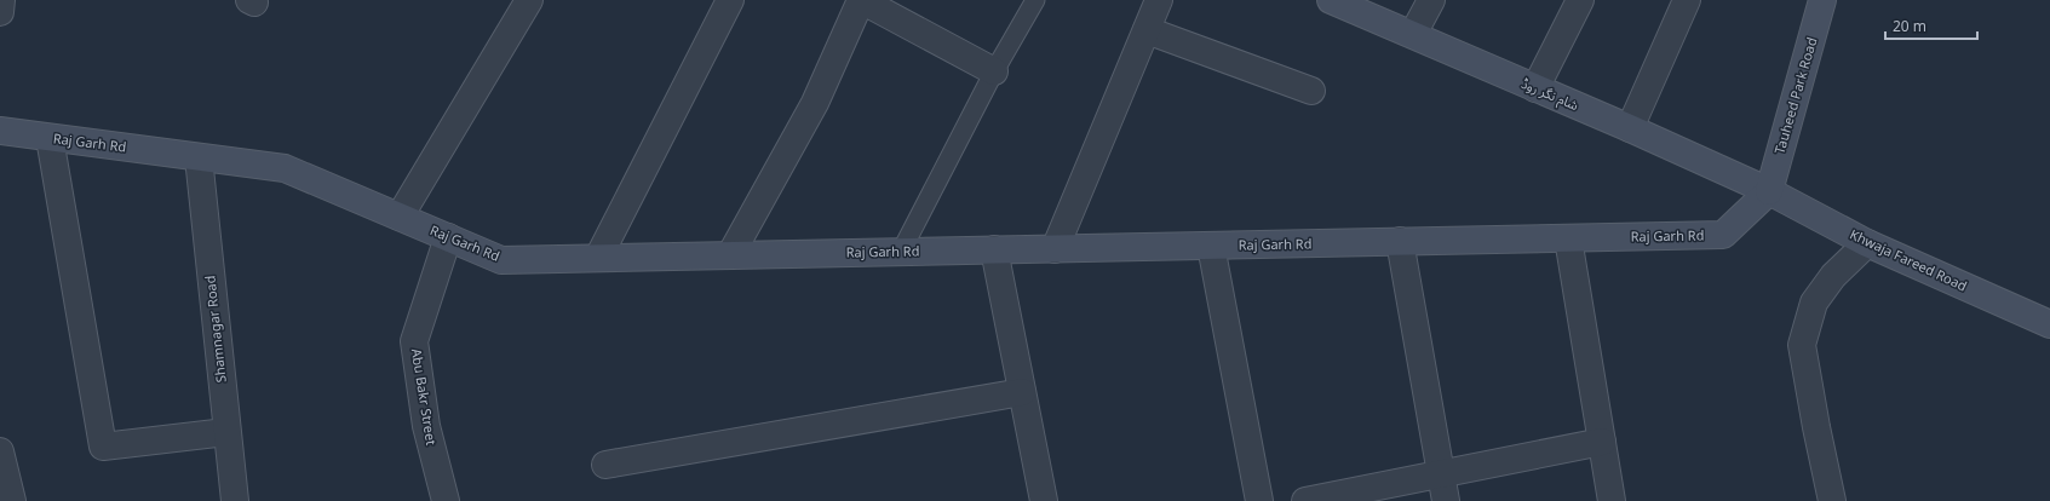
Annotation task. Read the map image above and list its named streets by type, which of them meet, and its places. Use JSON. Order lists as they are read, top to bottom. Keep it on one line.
{"streets":{"street":["شام نگر روڈ","Tauheed Park Road","Raj Garh Rd","Khwaja Fareed Road","Shamnagar Road","Abu Bakr Street"]},"crossings":[["شام نگر روڈ","Tauheed Park Road"],["شام نگر روڈ","Raj Garh Rd"],["شام نگر روڈ","Khwaja Fareed Road"],["Tauheed Park Road","Raj Garh Rd"],["Tauheed Park Road","Khwaja Fareed Road"],["Raj Garh Rd","Khwaja Fareed Road"],["Raj Garh Rd","Shamnagar Road"],["Raj Garh Rd","Abu Bakr Street"]],"scale_bar":"20 m"}
